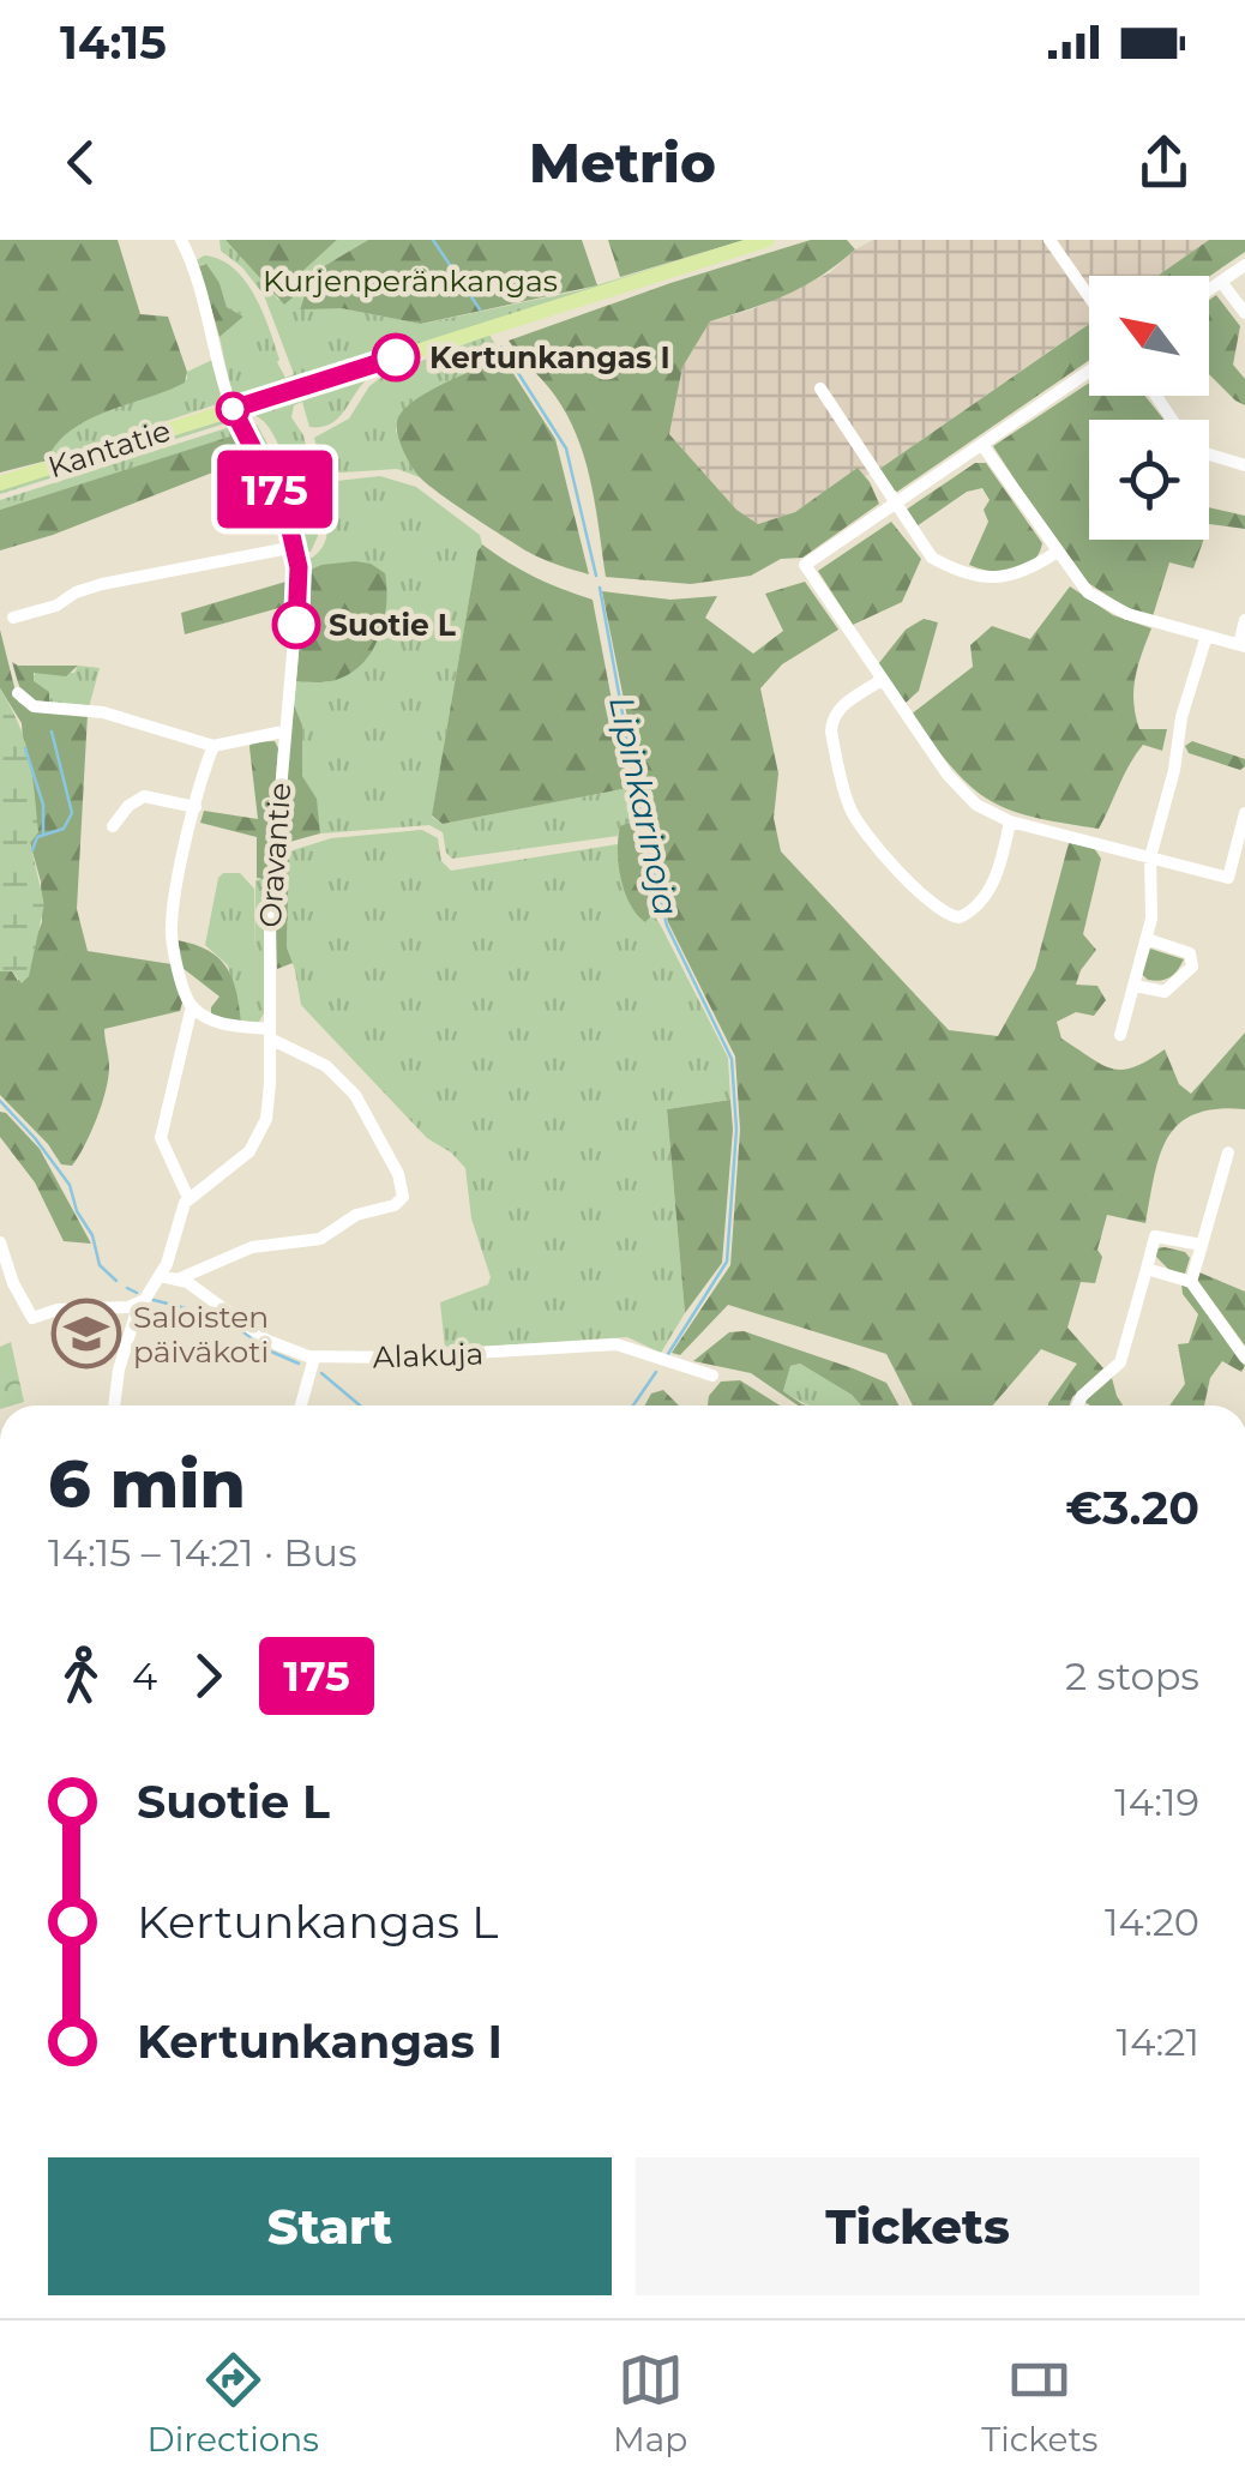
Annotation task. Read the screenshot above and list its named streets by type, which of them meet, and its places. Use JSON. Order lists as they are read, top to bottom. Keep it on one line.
{"streets":{"main road":["Kantatie"],"street":["Oravantie","Alakuja"]},"crossings":[["Kantatie","Oravantie"]],"water":["Lipinkarinoja"],"parks":["Kurjenperänkangas"],"places":{"other":["Kertunkangas I","Suotie L"],"school or university":["Saloisten päiväkoti"]},"lines":["bus line 175"],"north":"top left","page":{"status":"14:15","header":"Metrio","on_map":"175","heading":["6 min","14:15 – 14:21 · Bus","€3.20"],"legs":["4","175","2 stops"],"list":[{"name":"Suotie L","value":"14:19"},{"name":"Kertunkangas L","value":"14:20"},{"name":"Kertunkangas I","value":"14:21"}],"buttons":["Start","Tickets"],"tabs":["Directions","Map","Tickets"]}}
